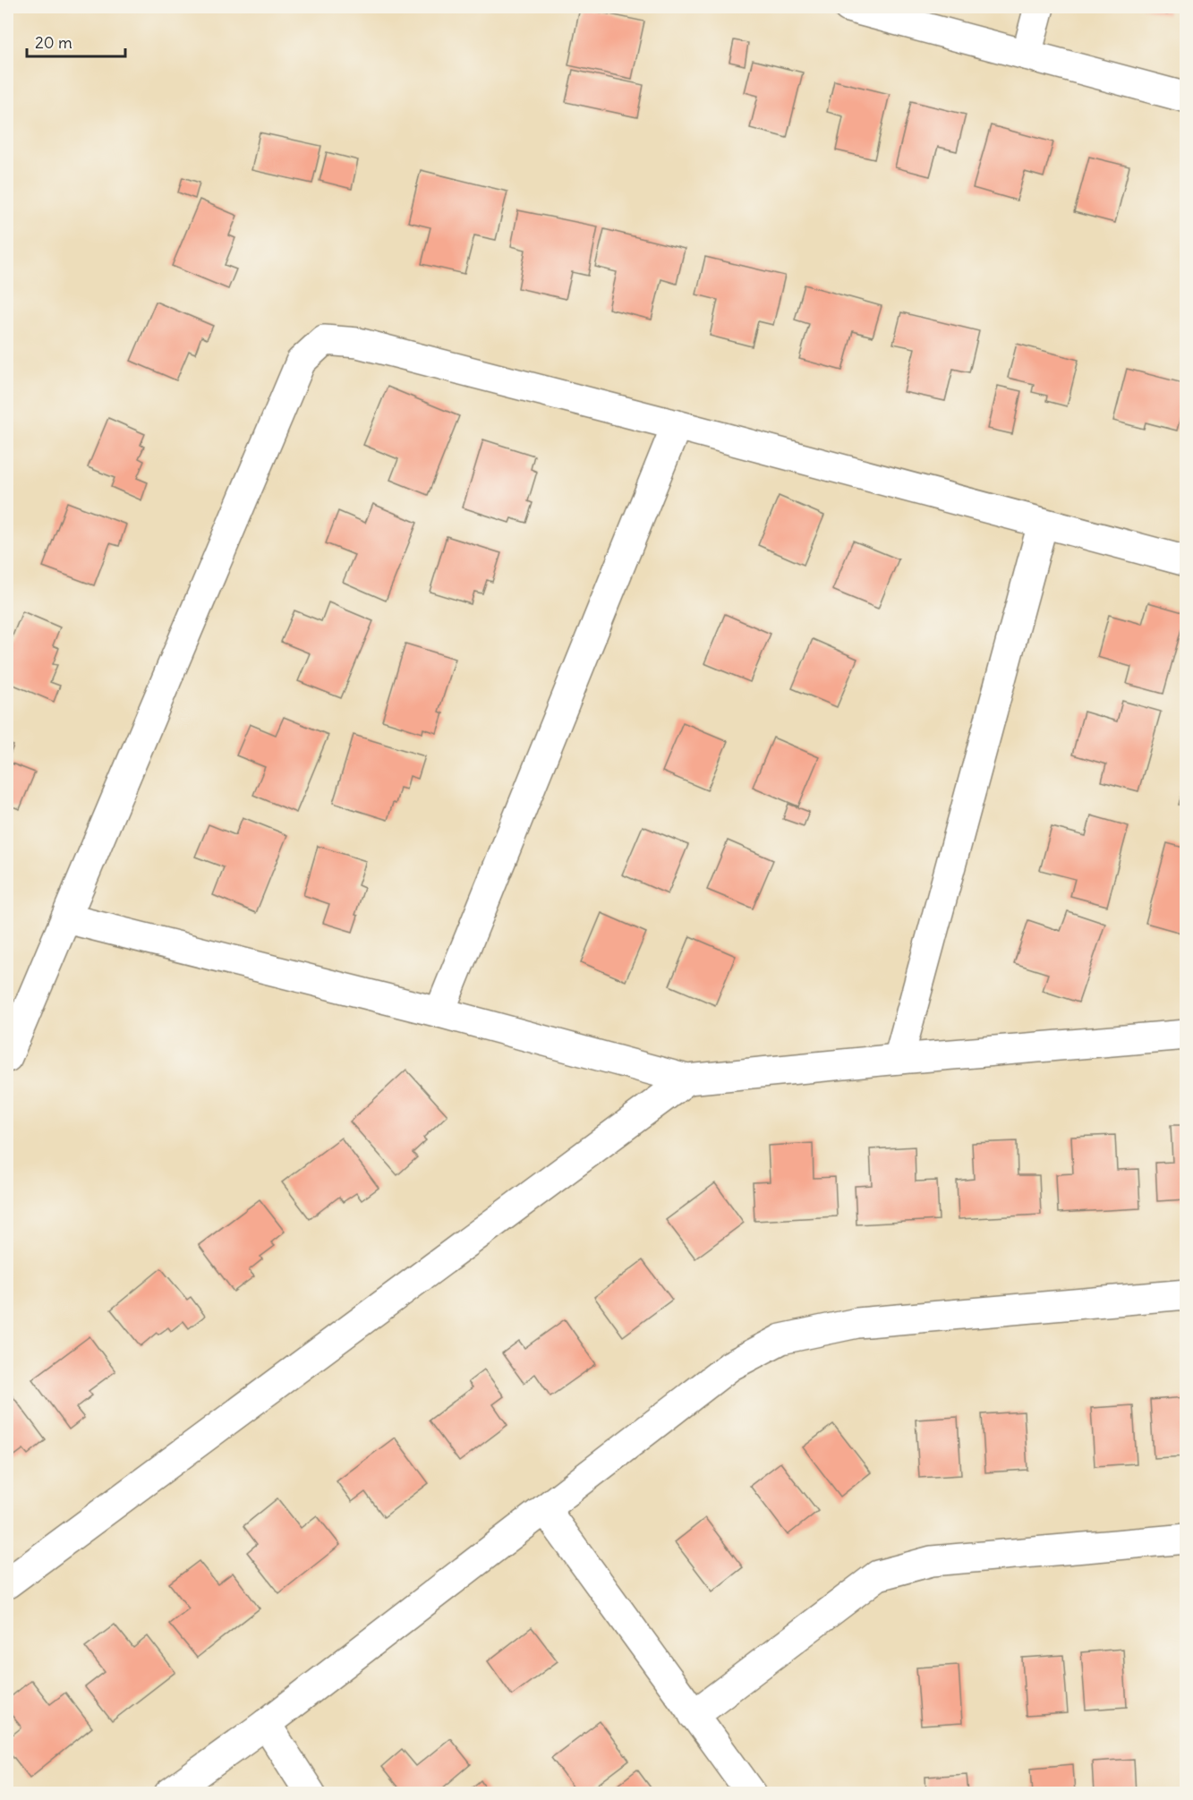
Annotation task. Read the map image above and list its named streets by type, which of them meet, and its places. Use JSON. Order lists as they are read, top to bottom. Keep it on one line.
{"scale_bar":"20 m"}
